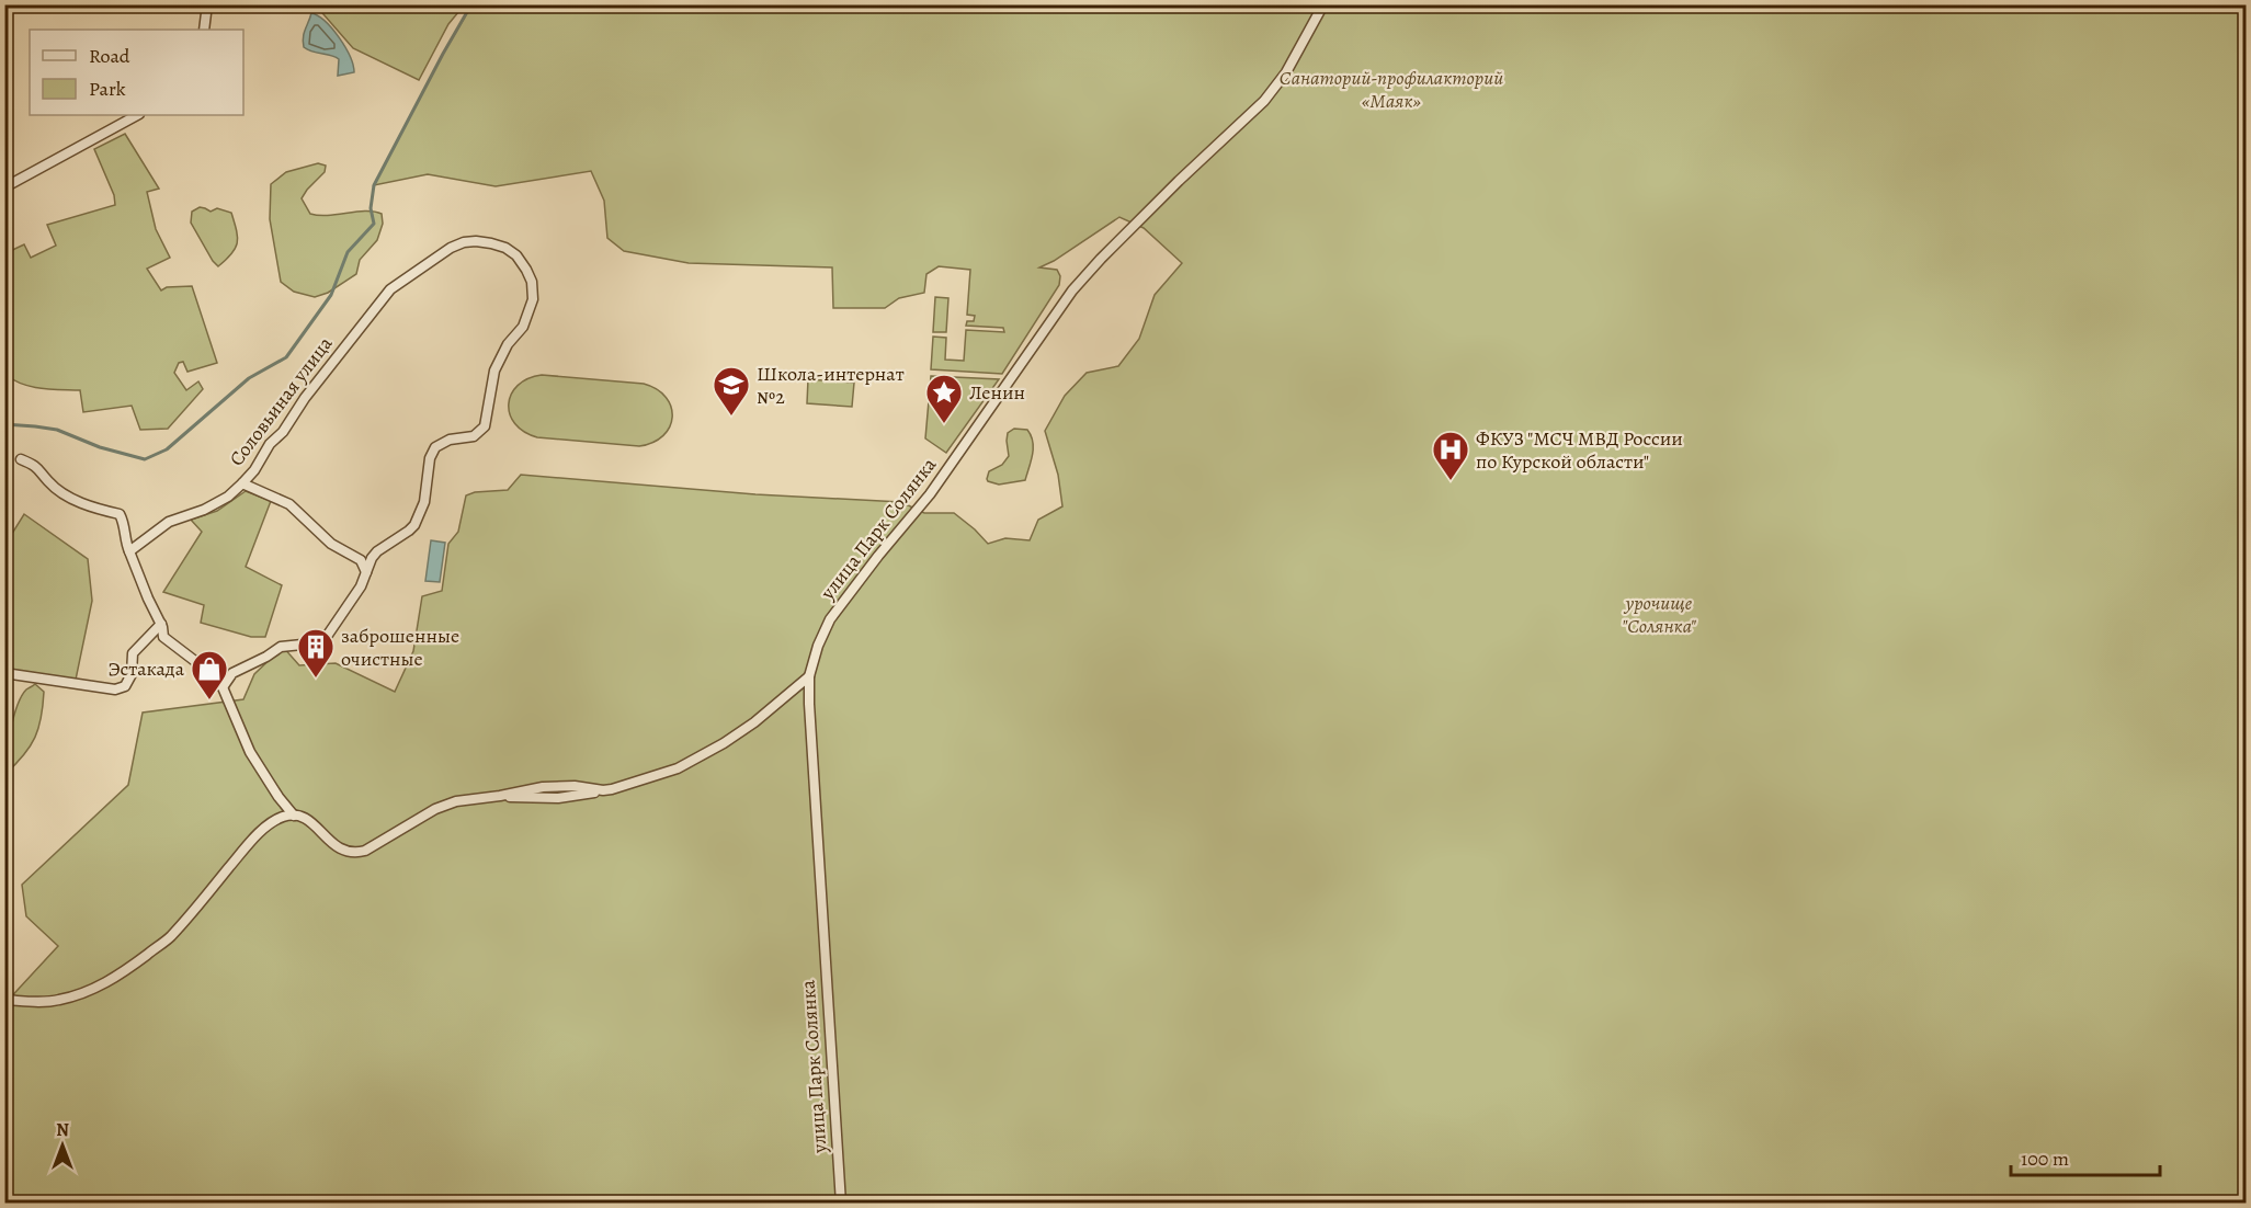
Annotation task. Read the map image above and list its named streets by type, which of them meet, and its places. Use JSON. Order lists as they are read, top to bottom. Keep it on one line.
{"streets":{"street":["Соловьиная улица","улица Парк Солянка"]},"parks":["Санаторий-профилакторий «Маяк»","урочище \"Солянка\""],"places":{"school or university":["Школа-интернат №2"],"place":["Ленин"],"hospital":["ФКУЗ \"МСЧ МВД России по Курской области\""],"building":["заброшенные очистные"],"shop":["Эстакада"]},"legend":["Road","Park"],"scale_bar":"100 m","north":"top"}
